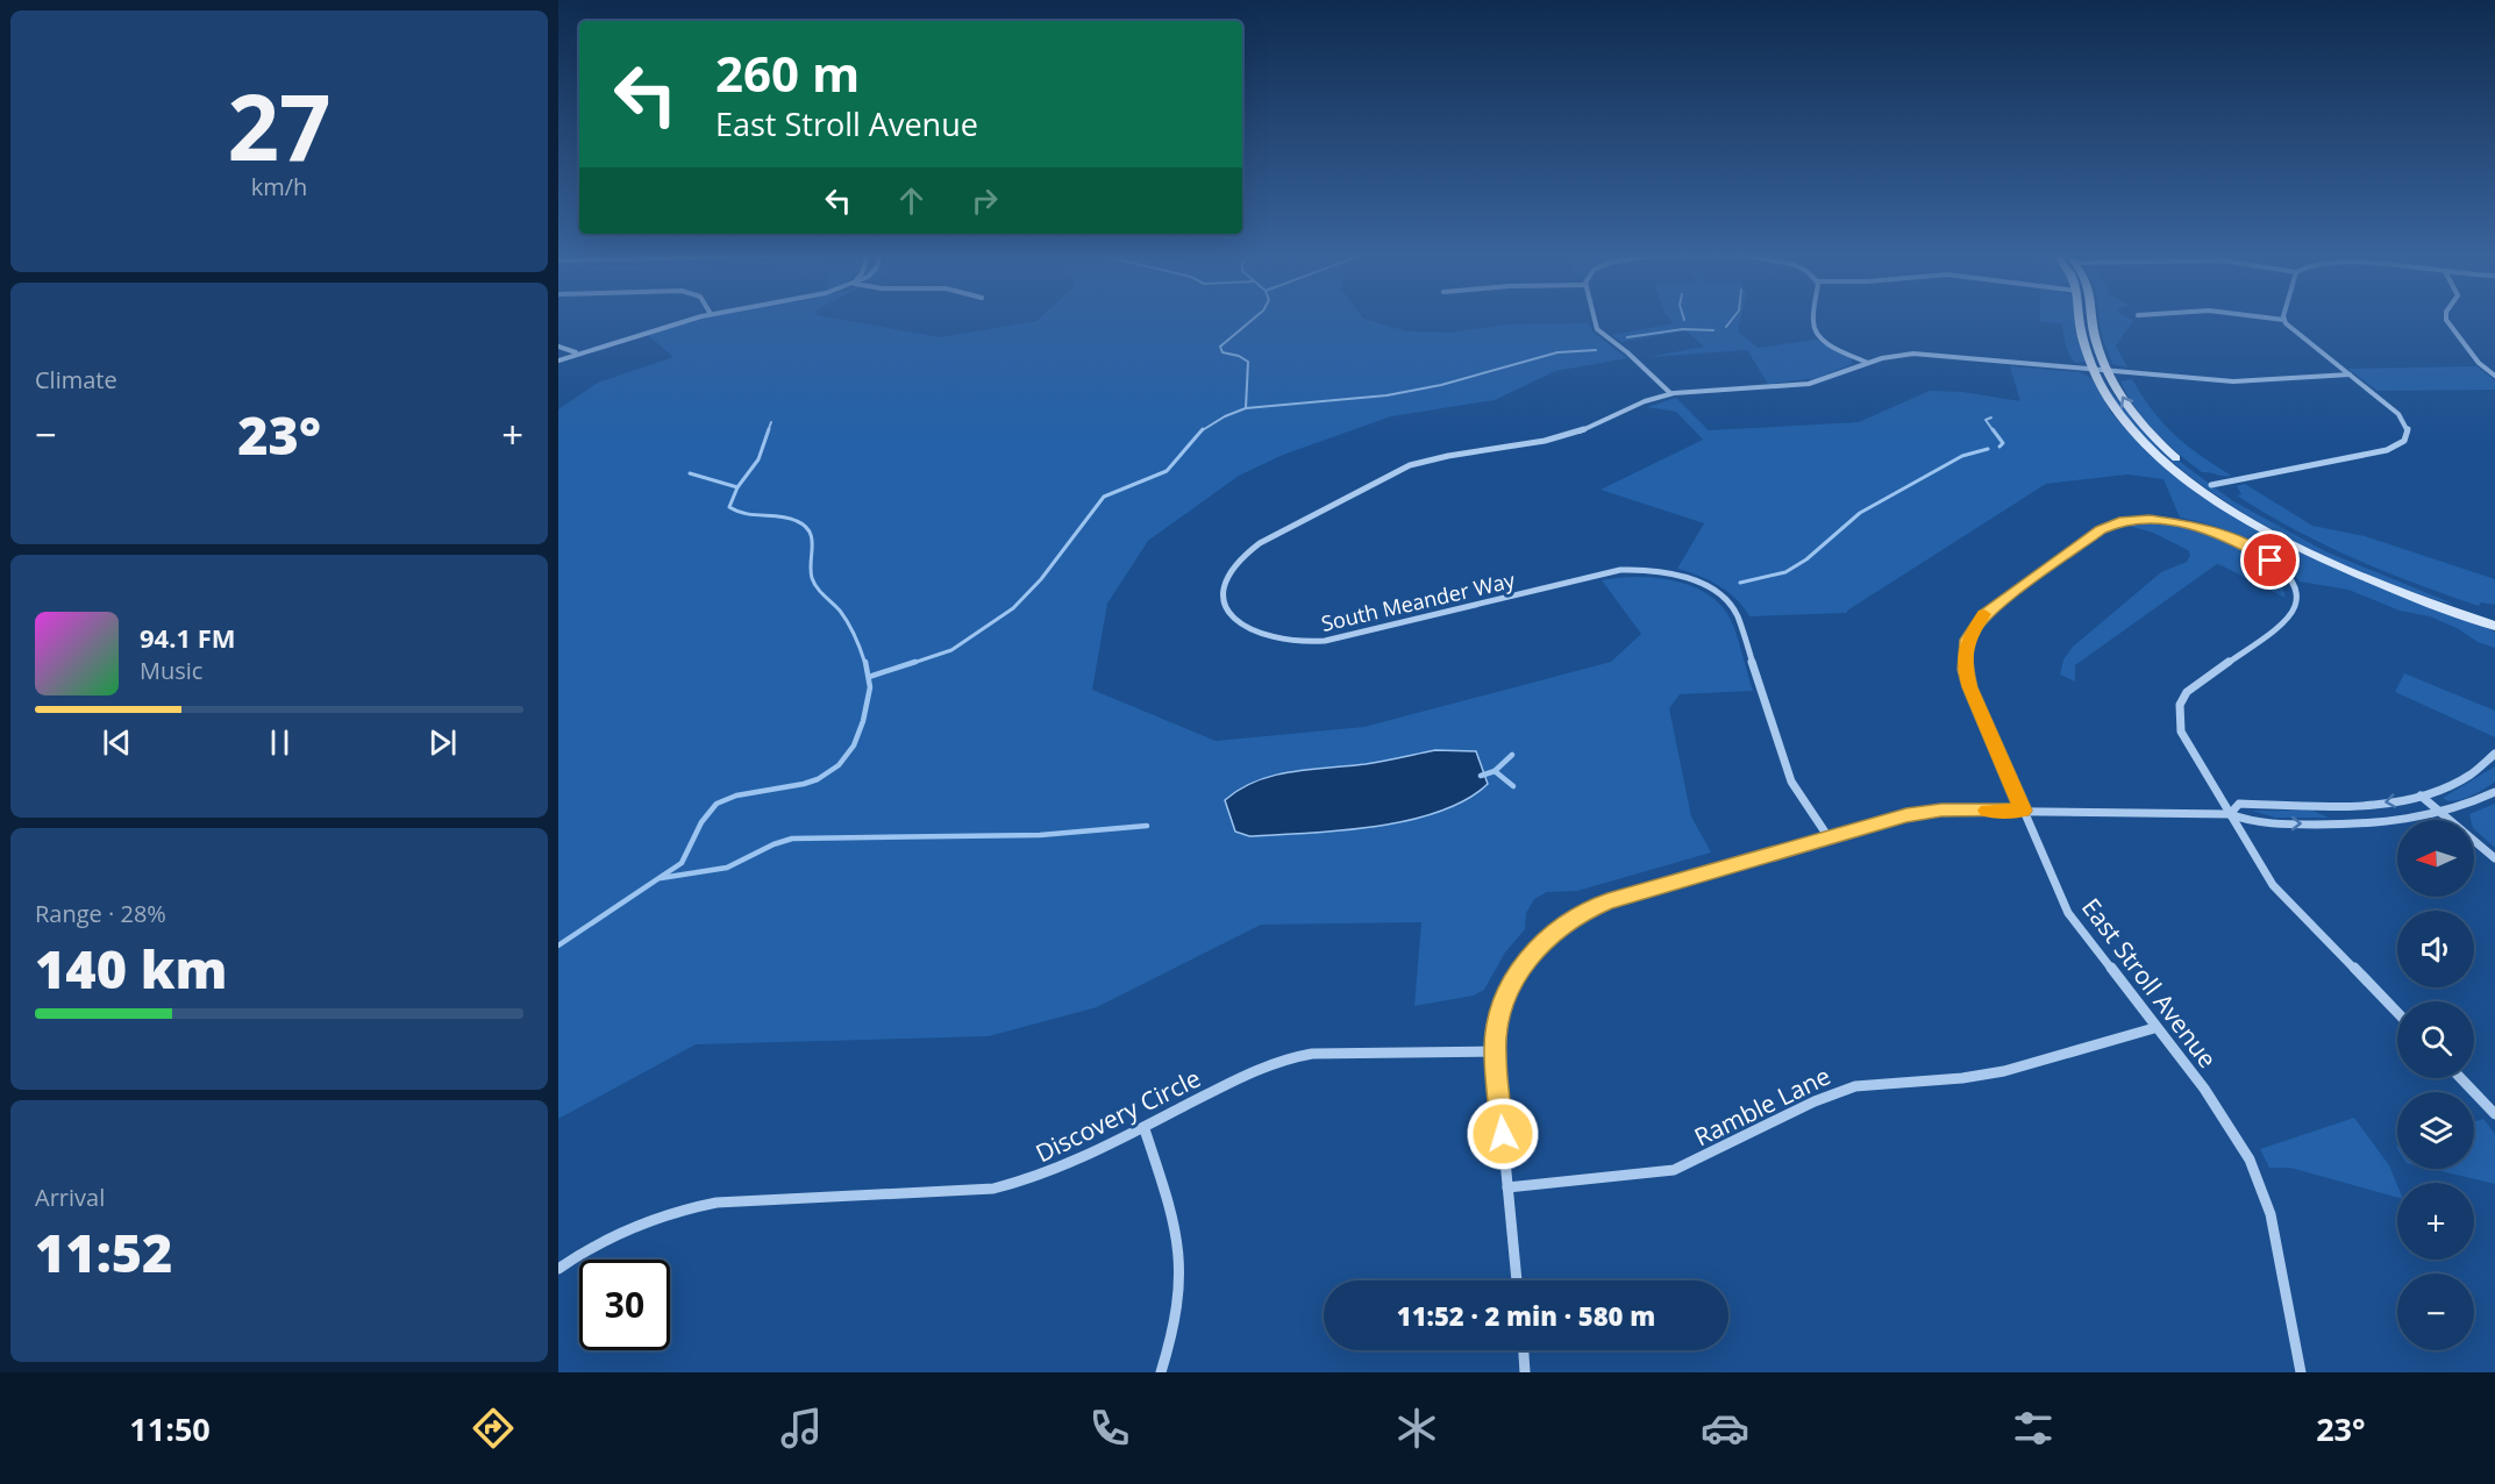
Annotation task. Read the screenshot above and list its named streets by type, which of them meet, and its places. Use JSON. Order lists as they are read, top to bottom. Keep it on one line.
{"streets":{"street":["South Meander Way","East Stroll Avenue","Ramble Lane","Discovery Circle"]},"crossings":[["East Stroll Avenue","Ramble Lane"]],"north":"left","page":{"tile":[["27","km/h"],"Climate",["Range · 28%","140 km"],["Arrival","11:52"]],"turn":["260 m","East Stroll Avenue"],"heat":["−","23°","+"],"song":["94.1 FM","Music"],"map_buttons":["+","−"],"limit":"30","trip":"11:52 · 2 min · 580 m","tabs":["11:50","23°"]}}
